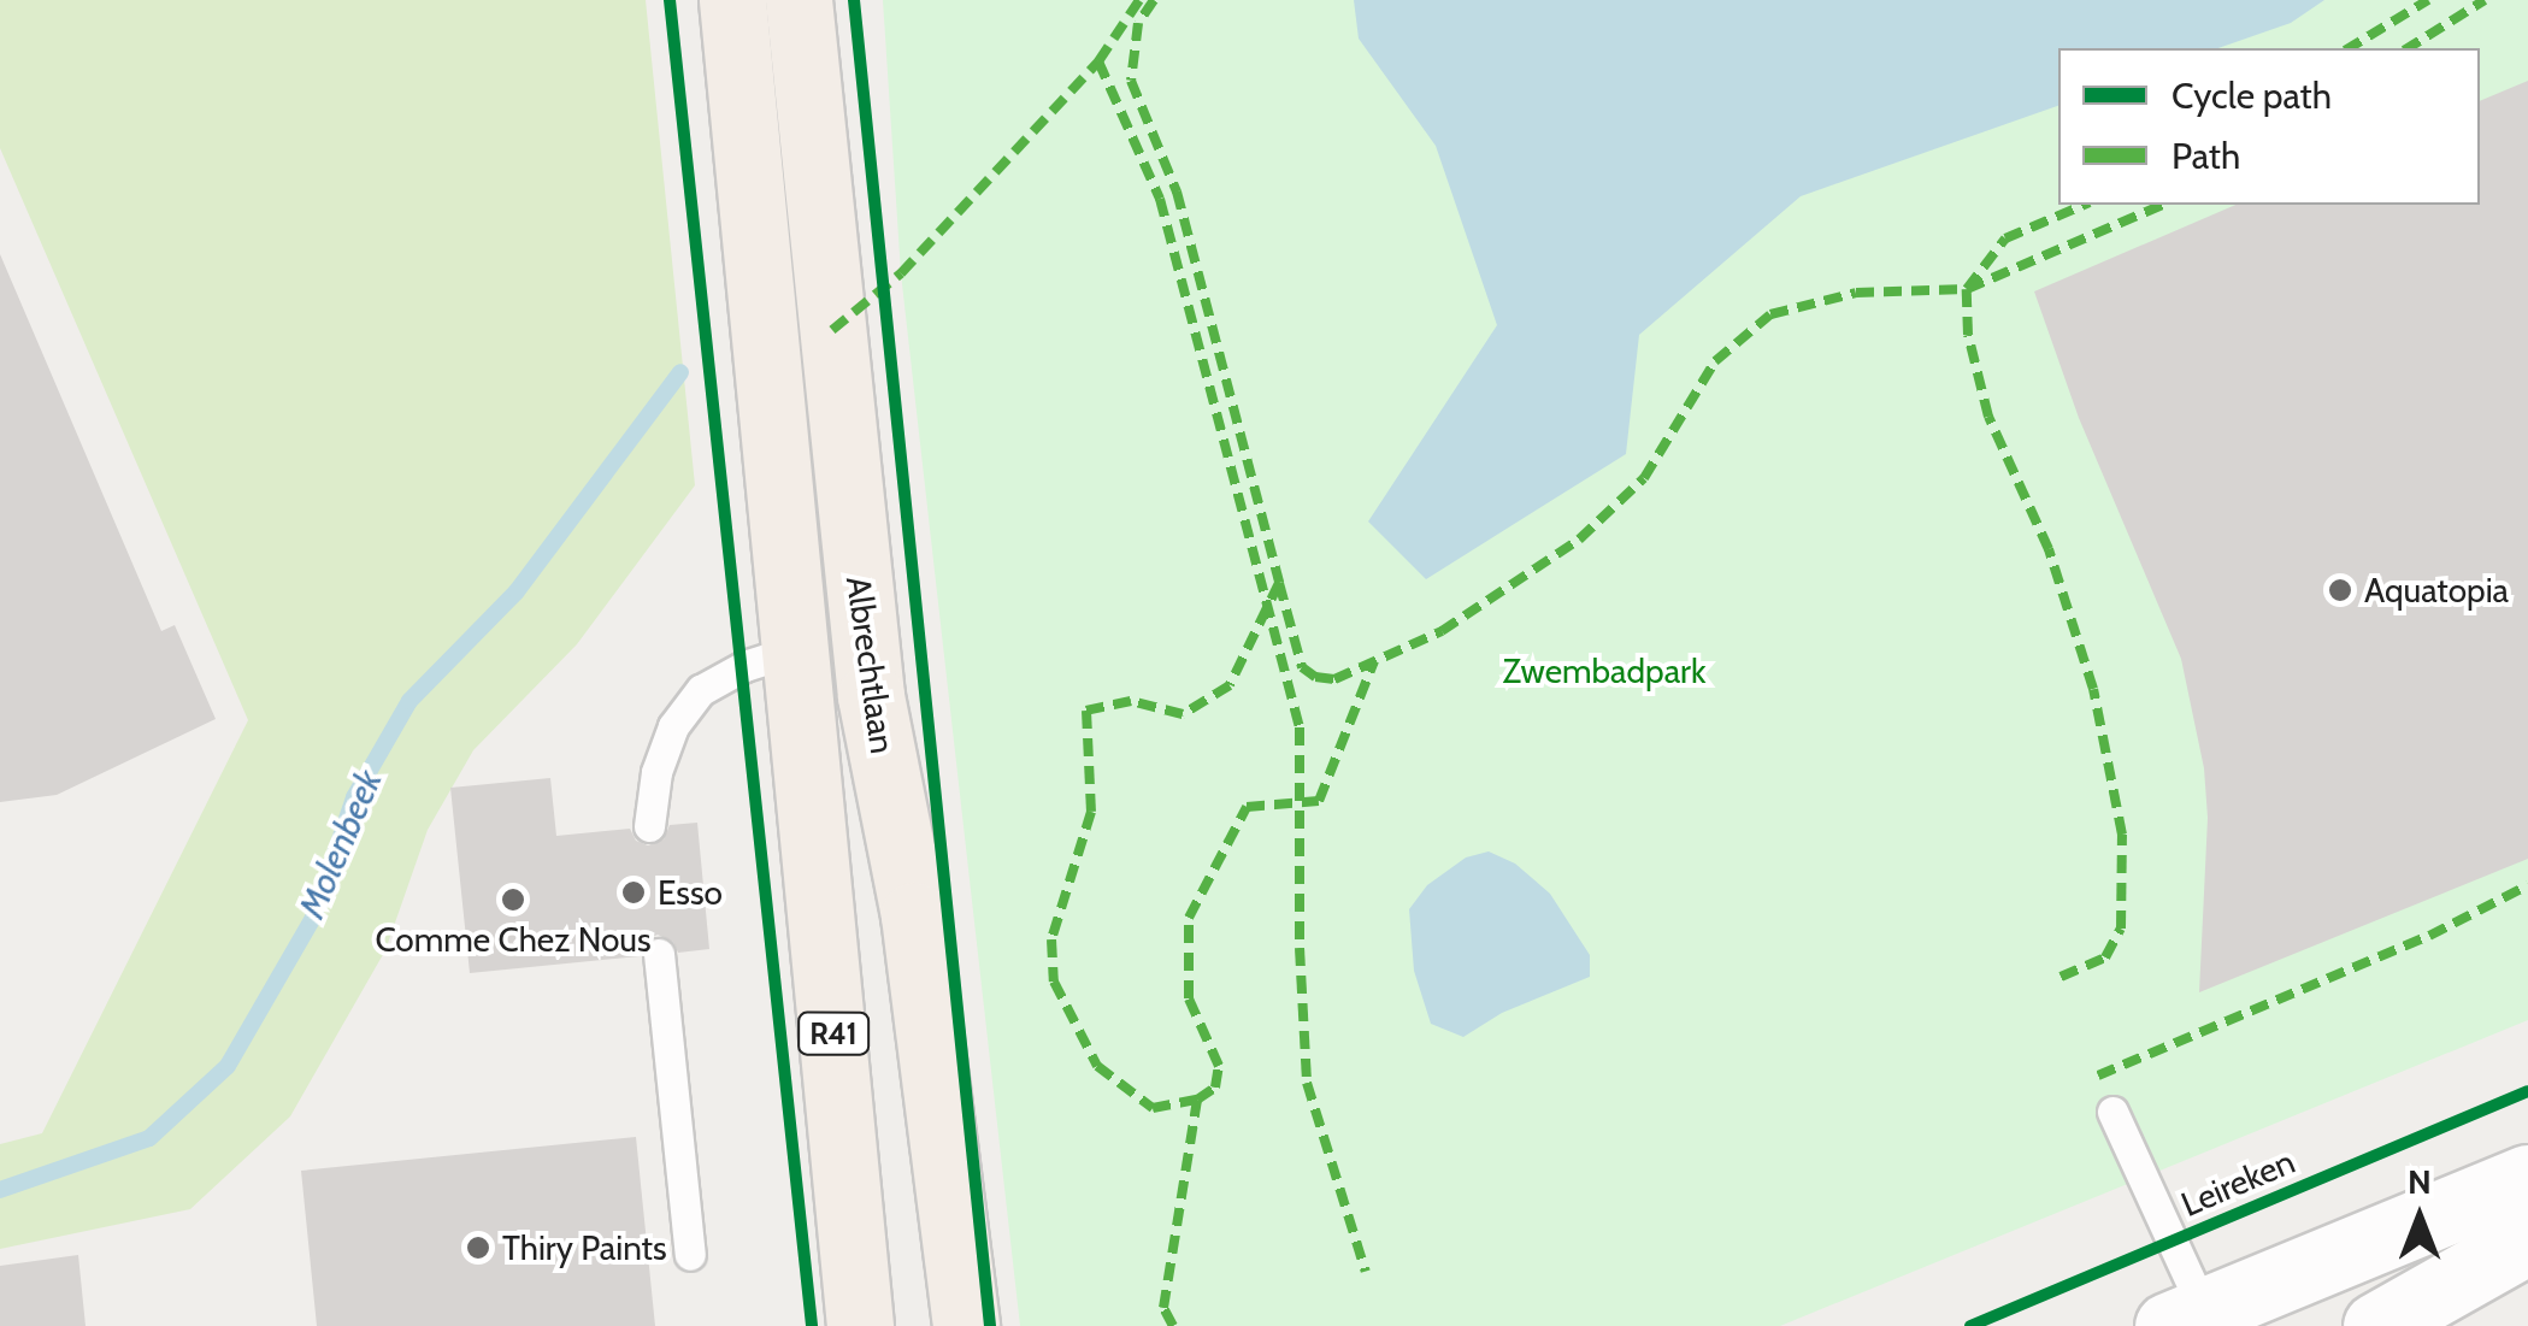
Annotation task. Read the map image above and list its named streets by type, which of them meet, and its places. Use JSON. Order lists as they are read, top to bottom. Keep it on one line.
{"streets":{"main road":["Albrechtlaan","R41"],"cycle path":["Leireken"]},"water":["Molenbeek"],"parks":["Zwembadpark"],"places":["Aquatopia","Esso","Comme Chez Nous","Thiry Paints"],"legend":["Cycle path","Path"],"north":"top"}
